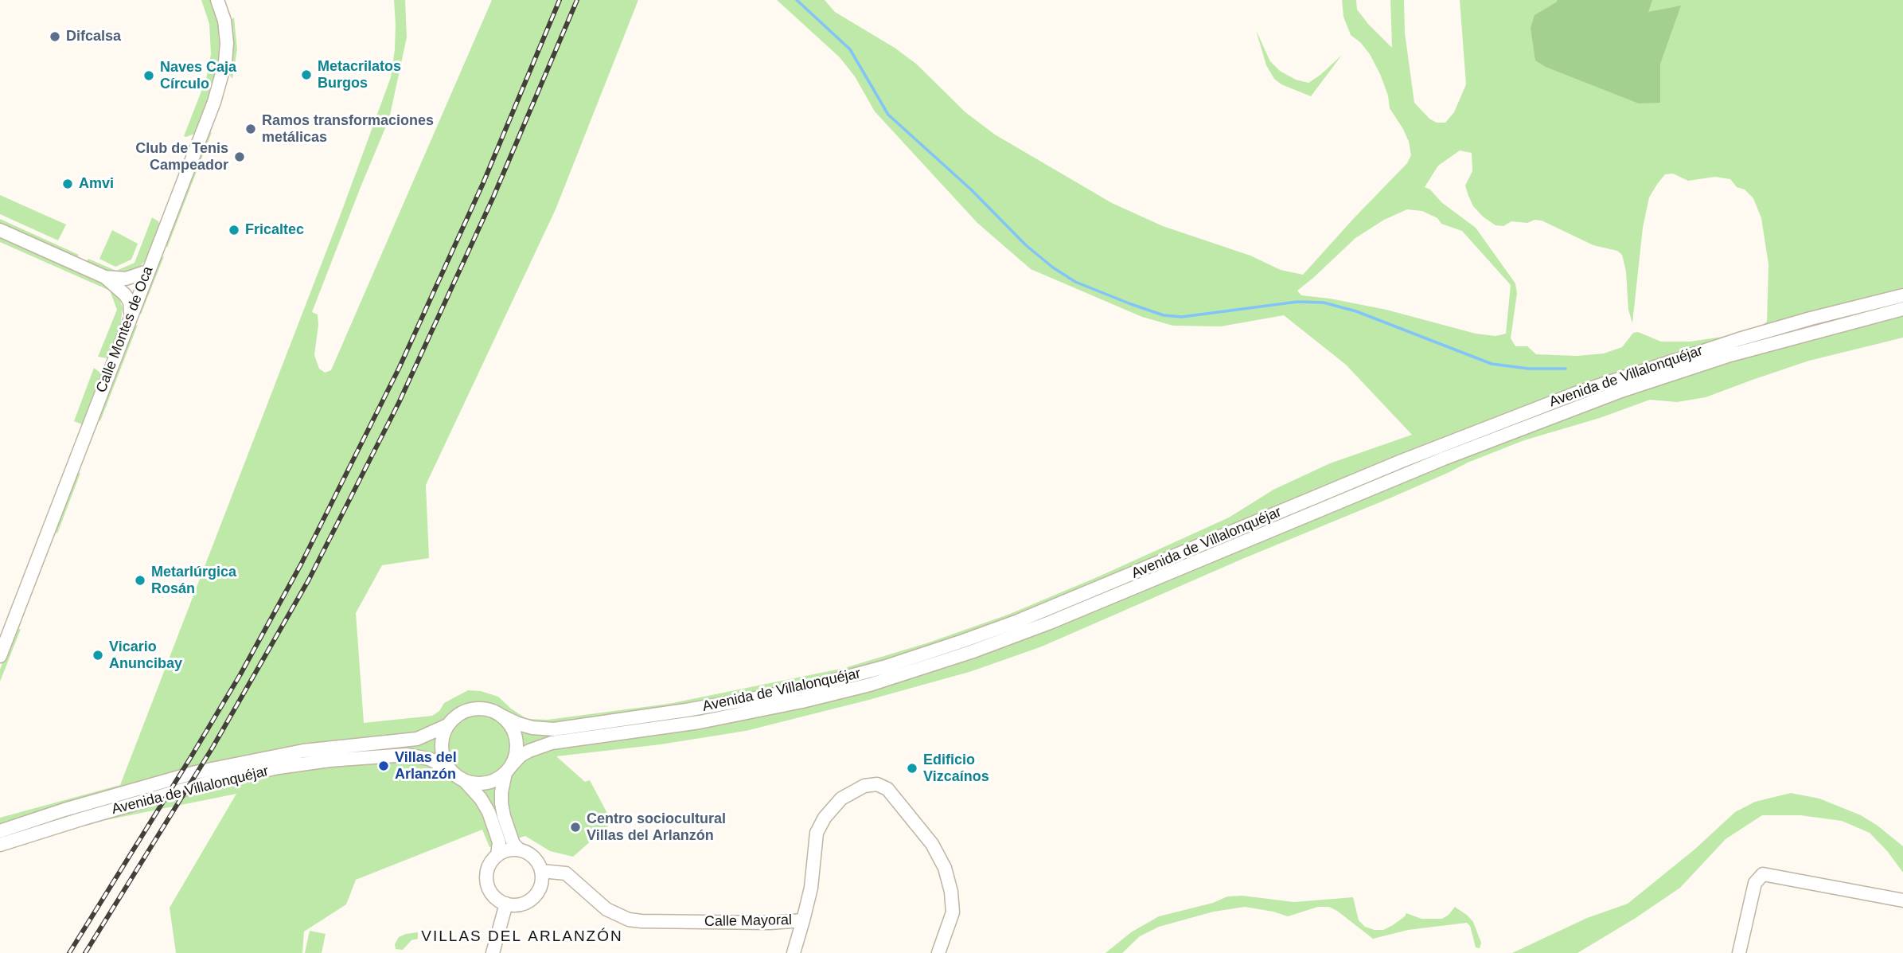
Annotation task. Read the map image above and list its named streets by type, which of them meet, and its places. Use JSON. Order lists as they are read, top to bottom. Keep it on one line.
{"streets":{"street":["Calle Montes de Oca","Avenida de Villalonquéjar","Calle Mayoral"]},"districts":["VILLAS DEL ARLANZÓN"],"places":["Difcalsa","Metacrilatos Burgos","Naves Caja Círculo","Ramos transformaciones metálicas","Club de Tenis Campeador","Amvi","Fricaltec","Metarlúrgica Rosán","Vicario Anuncibay","Villas del Arlanzón","Edificio Vizcaínos","Centro sociocultural Villas del Arlanzón"]}
